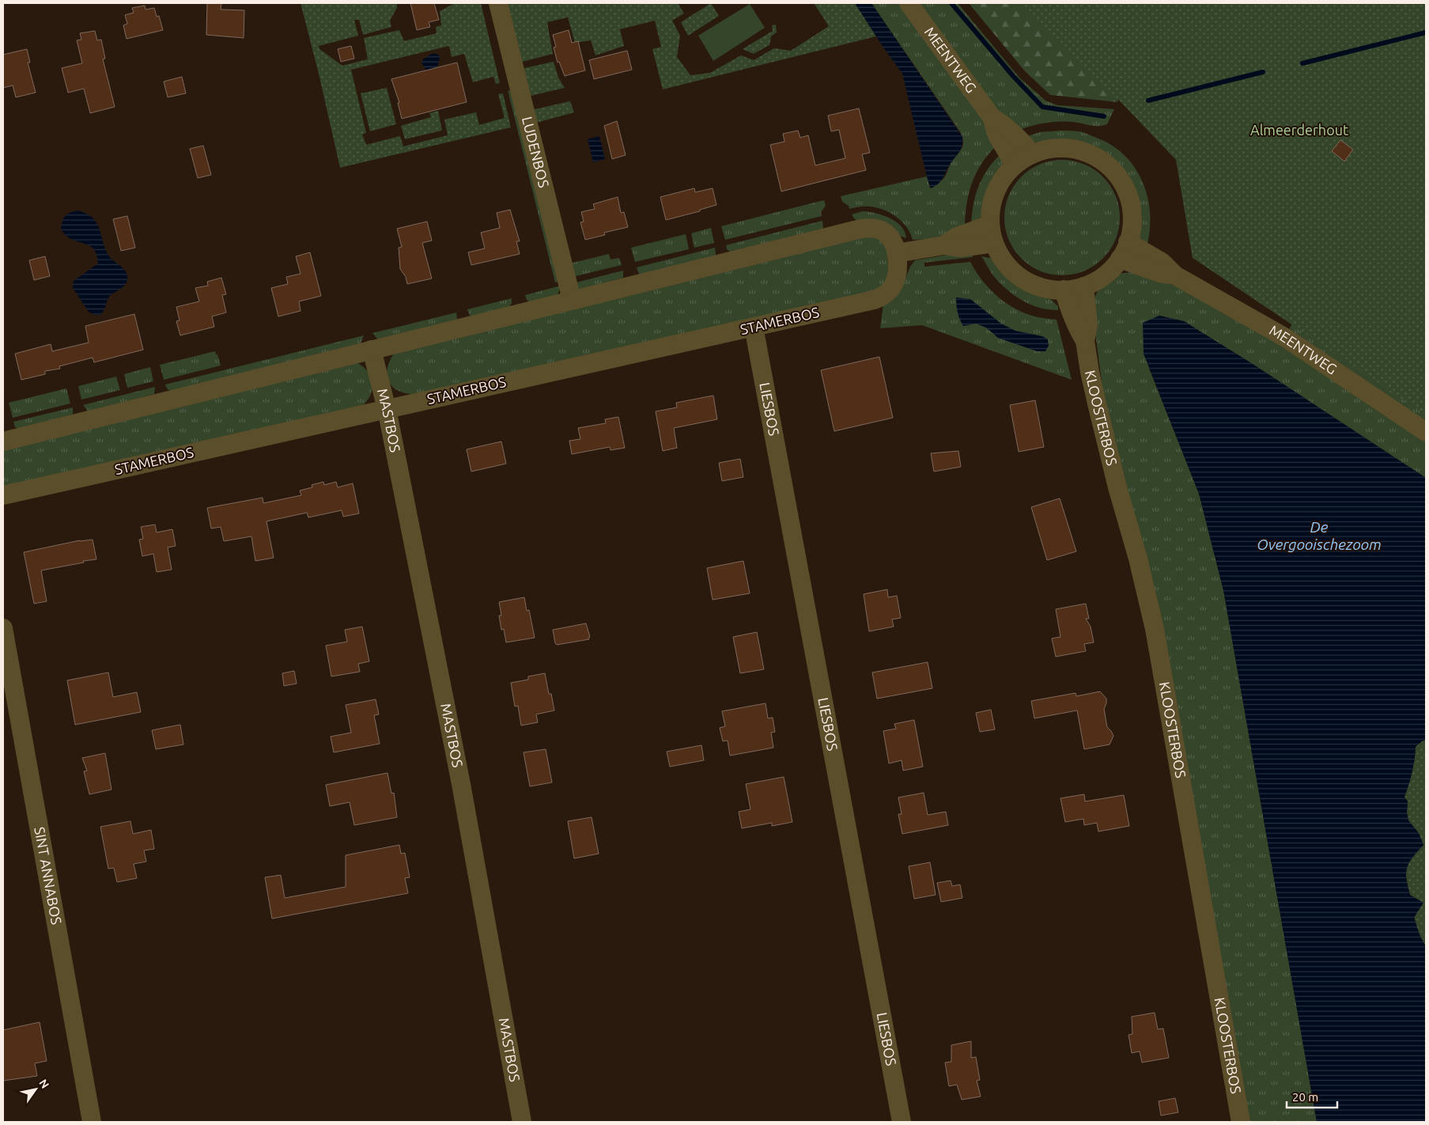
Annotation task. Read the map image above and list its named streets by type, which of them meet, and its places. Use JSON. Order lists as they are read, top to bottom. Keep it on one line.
{"streets":{"street":["MEENTWEG","LUDENBOS","STAMERBOS","LIESBOS","KLOOSTERBOS","MASTBOS","SINT ANNABOS"]},"crossings":[["LUDENBOS","STAMERBOS"],["STAMERBOS","LIESBOS"],["STAMERBOS","MASTBOS"]],"water":["De Overgooischezoom"],"parks":["Almeerderhout"],"scale_bar":"20 m","north":"top right"}
